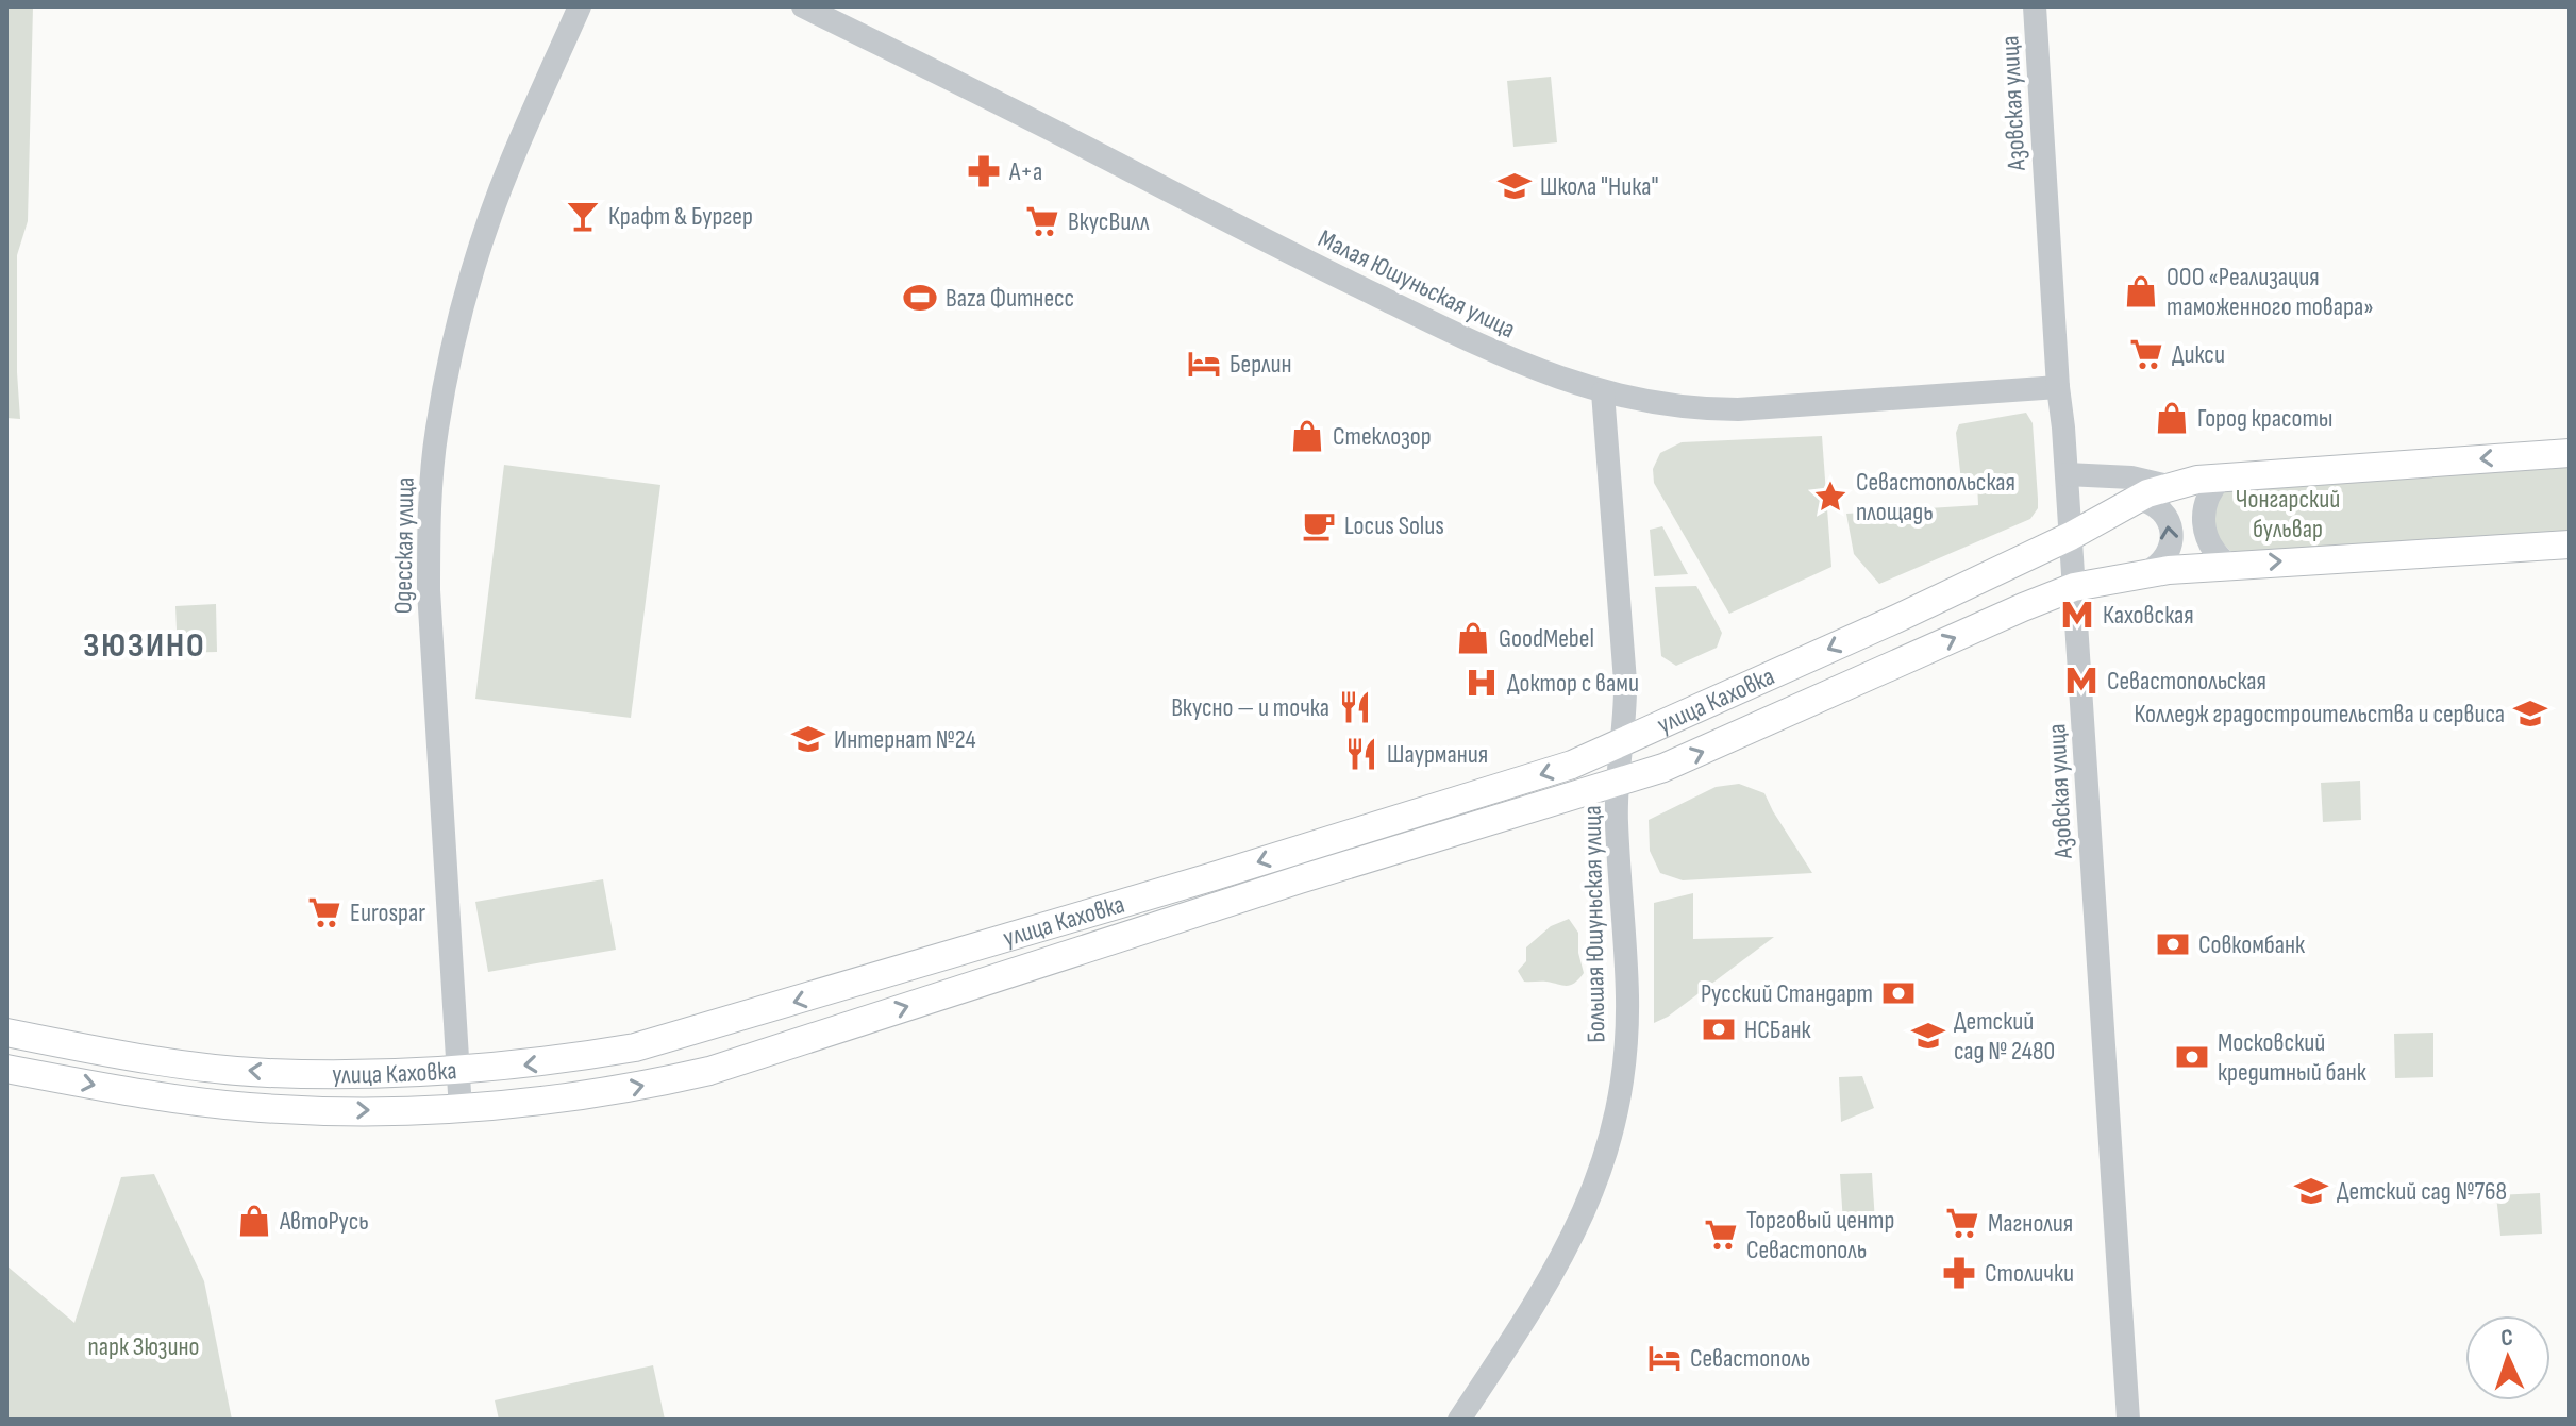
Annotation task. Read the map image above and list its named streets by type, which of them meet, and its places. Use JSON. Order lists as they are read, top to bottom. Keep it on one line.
{"streets":{"main road":["улица Каховка"],"street":["Азовская улица","Малая Юшуньская улица","Одесская улица","Большая Юшуньская улица"]},"crossings":[["Азовская улица","Малая Юшуньская улица"],["Азовская улица","улица Каховка"],["Одесская улица","улица Каховка"],["улица Каховка","Большая Юшуньская улица"]],"districts":["ЗЮЗИНО"],"parks":["Чонгарский бульвар","парк Зюзино"],"places":{"pharmacy":["А+а","Столички"],"school or university":["Школа \"Ника\"","Колледж градостроительства и сервиса","Интернат №24","Детский сад № 2480","Детский сад №768"],"bar":["Крафт & Бургер"],"supermarket":["ВкусВилл","Дикси","Eurospar","Магнолия","Торговый центр Севастополь"],"shop":["ООО «Реализация таможенного товара»","Город красоты","Стеклозор","GoodMebel","АвтоРусь"],"sports":["Baza Фитнесс"],"hotel":["Берлин","Севастополь"],"place":["Севастопольская площадь"],"cafe":["Locus Solus"],"metro station":["Каховская","Севастопольская"],"hospital":["Доктор с вами"],"restaurant":["Вкусно — и точка","Шаурмания"],"bank":["Совкомбанк","Русский Стандарт","НСБанк","Московский кредитный банк"]},"north":"top"}
